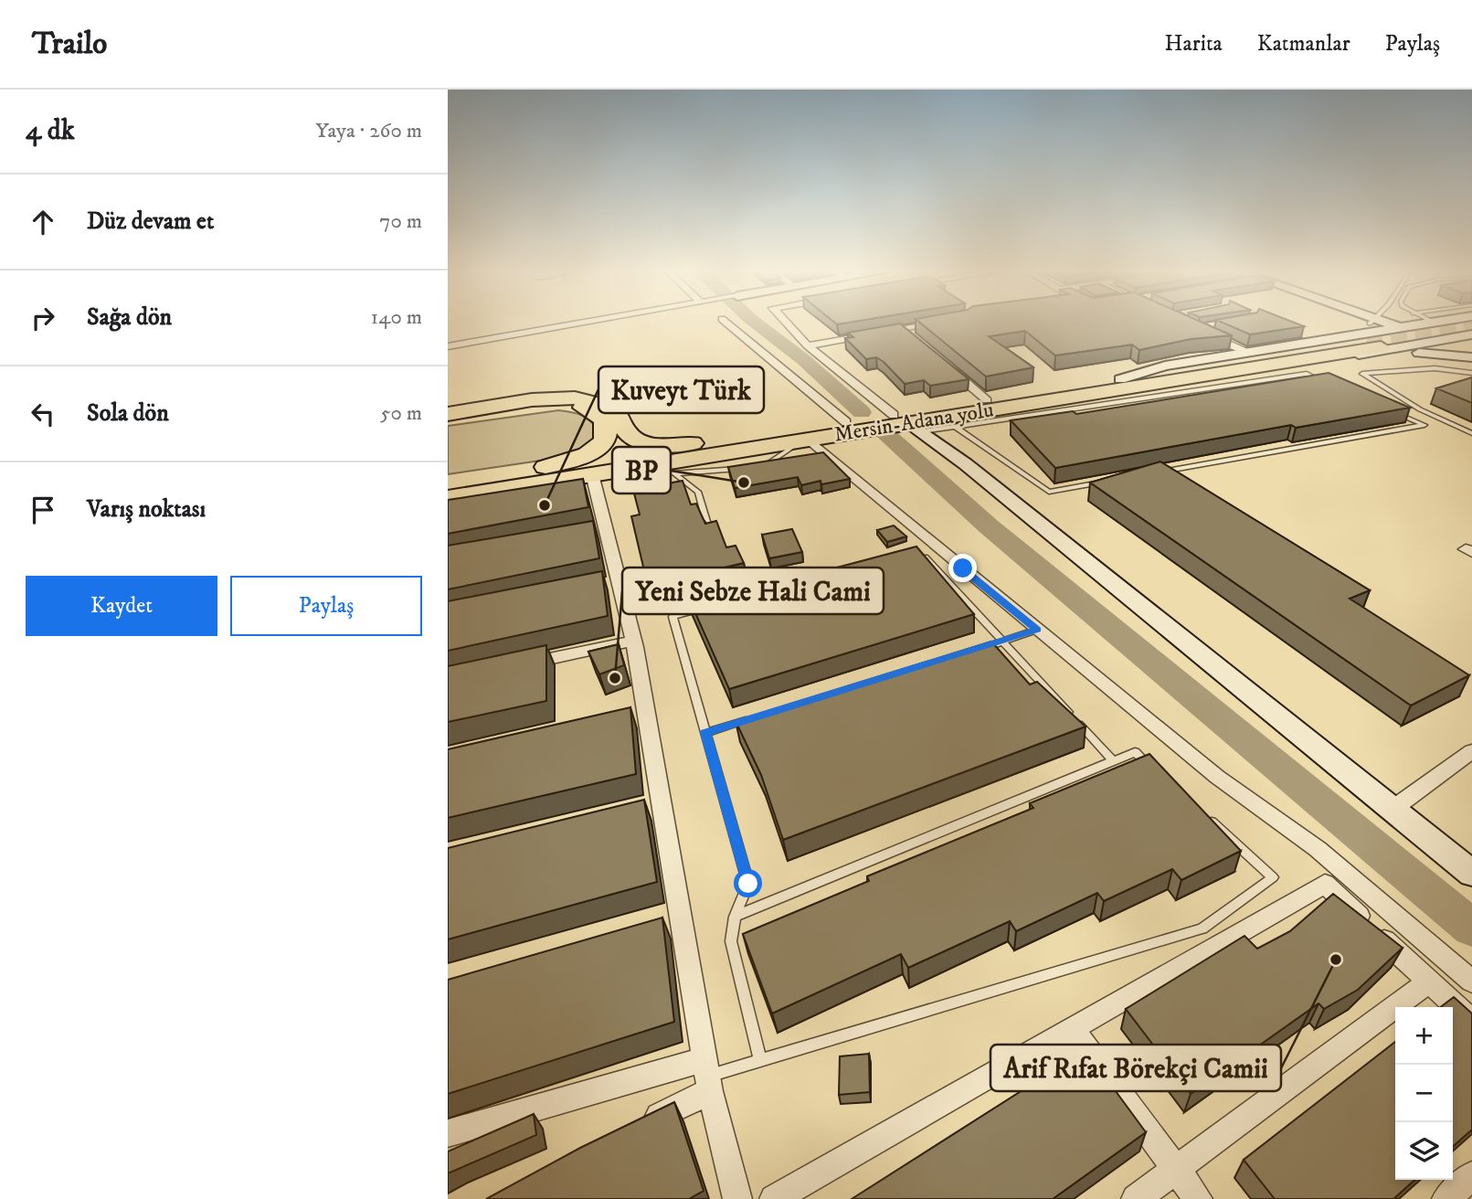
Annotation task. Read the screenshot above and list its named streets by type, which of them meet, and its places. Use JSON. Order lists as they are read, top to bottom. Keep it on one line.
{"streets":{"highway":["Mersin-Adana yolu"]},"places":["BP","Kuveyt Türk","Yeni Sebze Hali Cami","Arif Rıfat Börekçi Camii"],"page":{"header":"Trailo","nav":["Harita","Katmanlar","Paylaş"],"heading":["4 dk","Yaya · 260 m"],"list":[["Düz devam et","70 m"],["Sağa dön","140 m"],["Sola dön","50 m"],"Varış noktası"],"buttons":["Kaydet","Paylaş"],"map_buttons":["+","−"]}}
